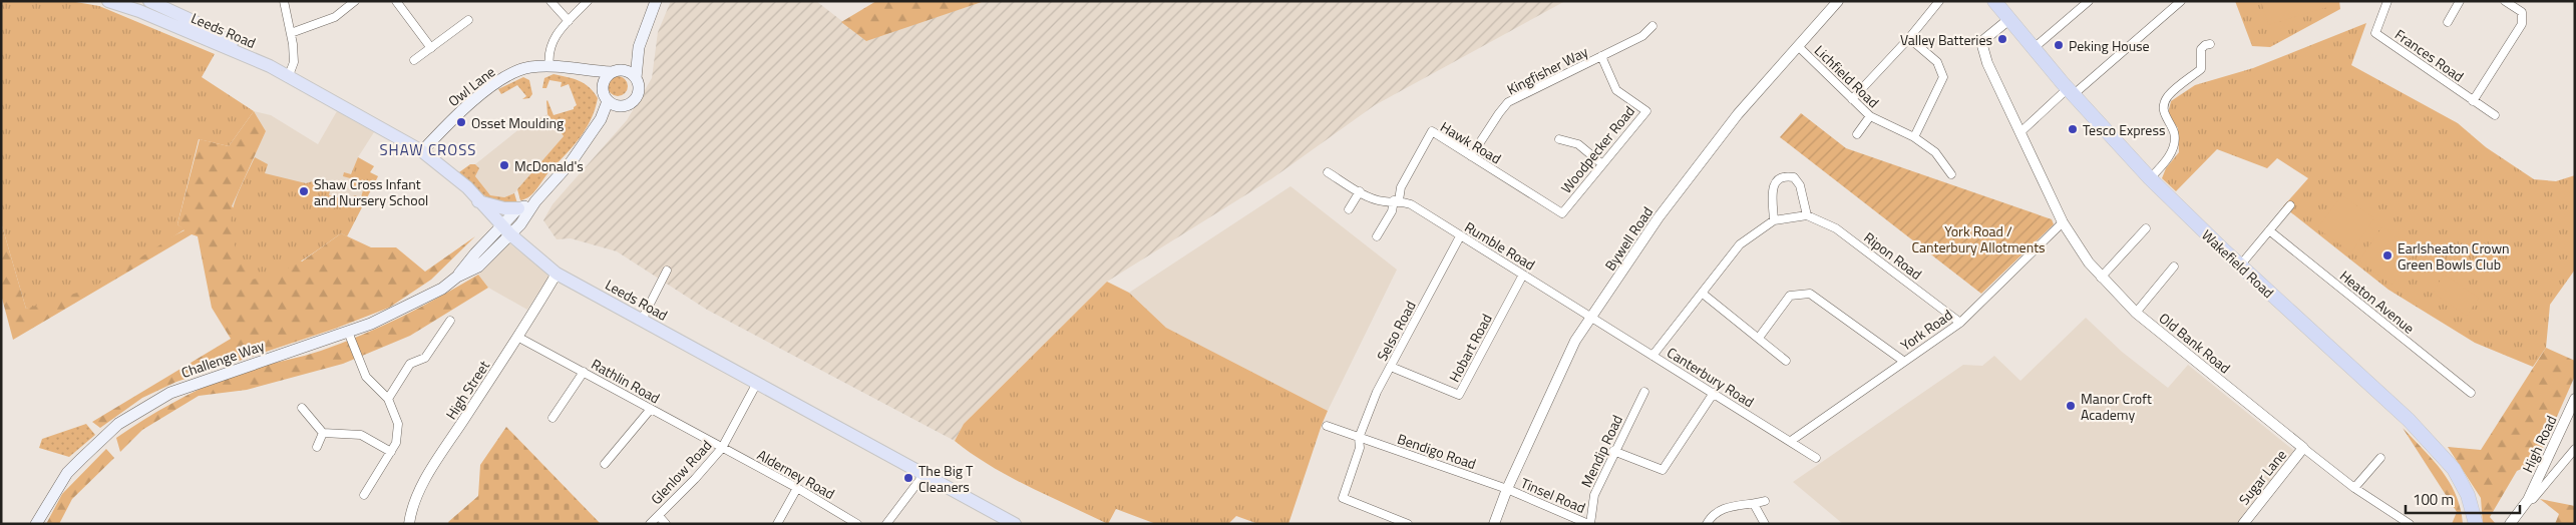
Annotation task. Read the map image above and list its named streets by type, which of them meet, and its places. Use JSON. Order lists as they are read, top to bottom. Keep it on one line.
{"streets":{"highway":["Wakefield Road"],"main road":["Leeds Road","Owl Lane","Challenge Way"],"street":["Frances Road","Kingfisher Way","Lichfield Road","Hawk Road","Woodpecker Road","Bywell Road","Rumble Road","Ripon Road","Heaton Avenue","York Road","Selso Road","Old Bank Road","Hobart Road","Canterbury Road","Rathlin Road","High Street","High Road","Bendigo Road","Mendip Road","Glenlow Road","Alderney Road","Sugar Lane","Tinsel Road"]},"crossings":[["Leeds Road","Owl Lane"],["Leeds Road","Challenge Way"],["Leeds Road","High Street"],["Leeds Road","Glenlow Road"],["Kingfisher Way","Hawk Road"],["Kingfisher Way","Woodpecker Road"],["Lichfield Road","Bywell Road"],["Hawk Road","Woodpecker Road"],["Hawk Road","Rumble Road"],["Bywell Road","Rumble Road"],["Bywell Road","Canterbury Road"],["Bywell Road","Bendigo Road"],["Bywell Road","Tinsel Road"],["Rumble Road","Selso Road"],["Rumble Road","Hobart Road"],["Rumble Road","Canterbury Road"],["Ripon Road","York Road"],["Wakefield Road","Old Bank Road"],["York Road","Old Bank Road"],["York Road","Canterbury Road"],["Selso Road","Hobart Road"],["Selso Road","Bendigo Road"],["Old Bank Road","Sugar Lane"],["Rathlin Road","High Street"],["Rathlin Road","Glenlow Road"],["Rathlin Road","Alderney Road"],["Bendigo Road","Tinsel Road"],["Mendip Road","Tinsel Road"],["Glenlow Road","Alderney Road"]],"districts":["SHAW CROSS"],"parks":["York Road / Canterbury Allotments"],"places":["Valley Batteries","Peking House","Osset Moulding","Tesco Express","McDonald's","Shaw Cross Infant and Nursery School","Earlsheaton Crown Green Bowls Club","Manor Croft Academy","The Big T Cleaners"],"scale_bar":"100 m"}
